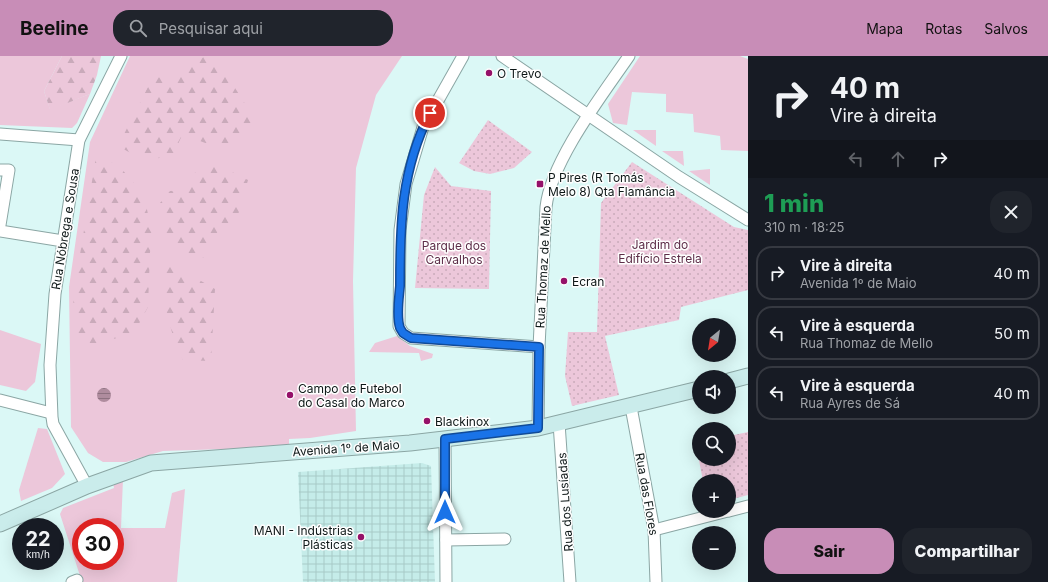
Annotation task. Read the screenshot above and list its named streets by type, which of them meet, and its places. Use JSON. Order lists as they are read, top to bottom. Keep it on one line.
{"streets":{"street":["Rua Nóbrega e Sousa","Rua Thomaz de Mello","Avenida 1º de Maio","Rua das Flores","Rua dos Lusíadas"]},"crossings":[["Rua Nóbrega e Sousa","Avenida 1º de Maio"],["Rua Thomaz de Mello","Avenida 1º de Maio"],["Avenida 1º de Maio","Rua das Flores"],["Avenida 1º de Maio","Rua dos Lusíadas"]],"parks":["Jardim do Edifício Estrela","Parque dos Carvalhos"],"places":{"other":["O Trevo","Ecran","Campo de Futebol do Casal do Marco","Blackinox","MANI - Indústrias Plásticas"],"transit":["P Pires (R Tomás Melo 8) Qta Flamância"]},"north":"bottom left","page":{"header":"Beeline","search":"Pesquisar aqui","nav":["Mapa","Rotas","Salvos"],"turn":["40 m","Vire à direita"],"heading":["1 min","310 m · 18:25"],"list":[{"name":"Vire à direita","note":"Avenida 1º de Maio","value":"40 m"},{"name":"Vire à esquerda","note":"Rua Thomaz de Mello","value":"50 m"},{"name":"Vire à esquerda","note":"Rua Ayres de Sá","value":"40 m"}],"map_buttons":["+","−"],"speed":"22 km/h","limit":"30","buttons":["Sair","Compartilhar"]}}
